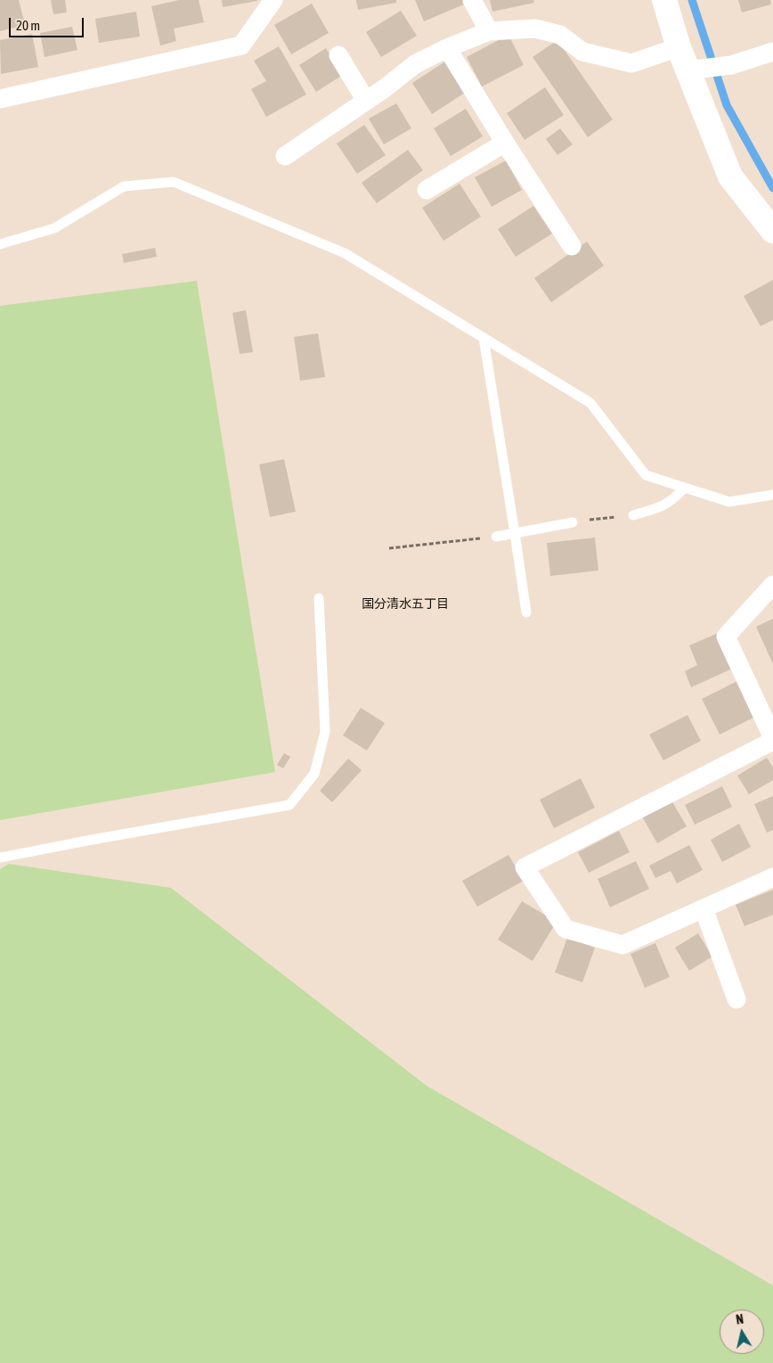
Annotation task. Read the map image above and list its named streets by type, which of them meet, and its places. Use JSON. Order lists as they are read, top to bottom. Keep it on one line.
{"districts":["国分清水五丁目"],"scale_bar":"20 m","north":"top"}
